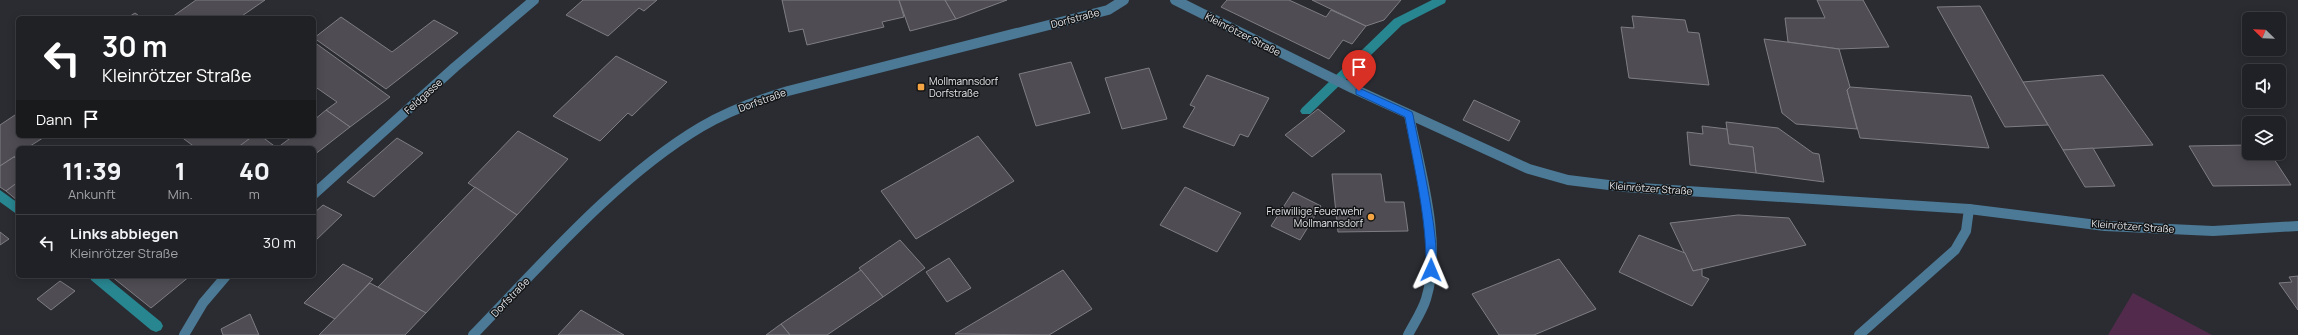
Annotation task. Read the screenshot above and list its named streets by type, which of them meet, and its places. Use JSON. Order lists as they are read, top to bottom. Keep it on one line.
{"streets":{"street":["Dorfstraße","Kleinrötzer Straße","Feldgasse"]},"places":{"transit":["Mollmannsdorf Dorfstraße"],"other":["Freiwillige Feuerwehr Mollmannsdorf"]},"north":"top left","page":{"turn":["30 m","Kleinrötzer Straße"],"then":"Dann","eta":["11:39","Ankunft","1","Min.","40","m"],"list":[{"name":"Links abbiegen","note":"Kleinrötzer Straße","value":"30 m"}]}}
